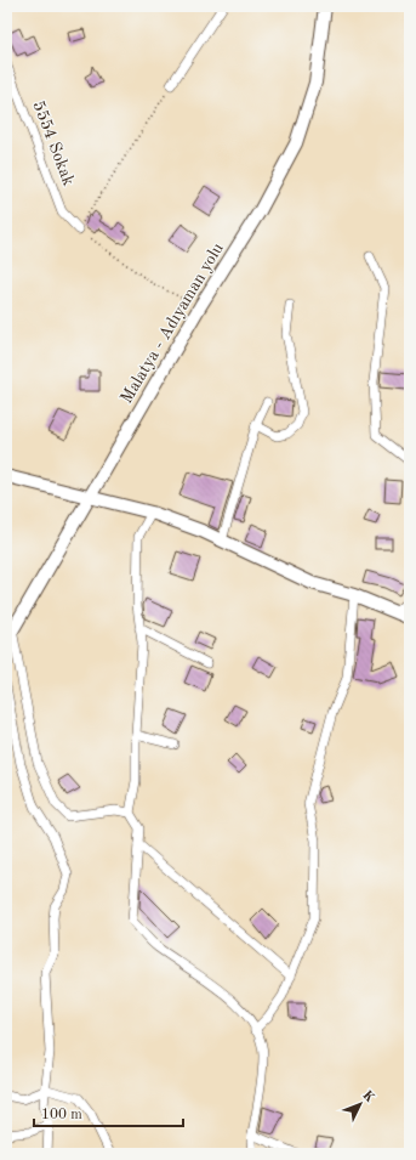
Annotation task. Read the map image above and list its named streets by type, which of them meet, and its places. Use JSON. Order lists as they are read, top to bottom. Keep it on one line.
{"streets":{"main road":["Malatya - Adıyaman yolu"],"street":["5554 Sokak"]},"scale_bar":"100 m","north":"top right"}
